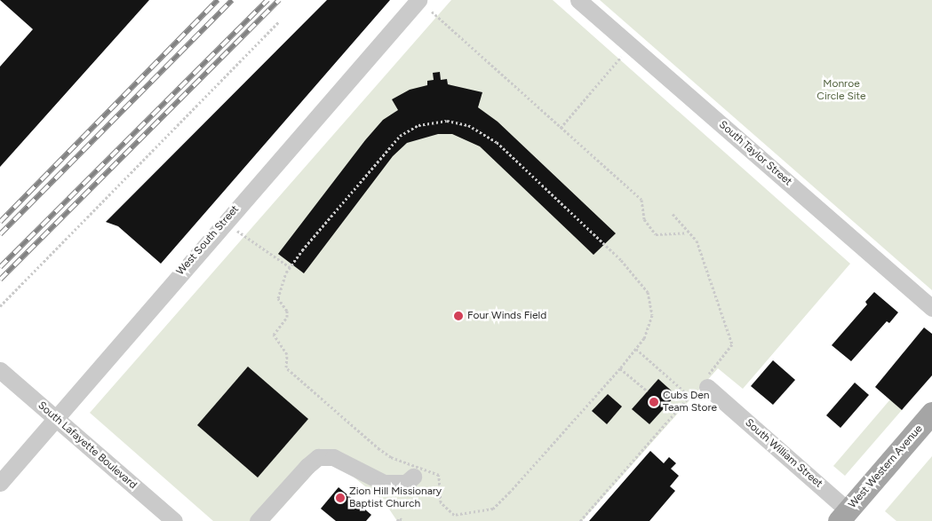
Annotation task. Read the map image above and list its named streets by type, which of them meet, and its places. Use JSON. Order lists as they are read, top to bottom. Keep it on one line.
{"streets":{"main road":["West Western Avenue"],"street":["South Taylor Street","West South Street","South Lafayette Boulevard","South William Street"]},"crossings":[["West South Street","South Lafayette Boulevard"],["South William Street","West Western Avenue"]],"parks":["Monroe Circle Site"],"places":["Four Winds Field","Cubs Den Team Store","Zion Hill Missionary Baptist Church"]}
